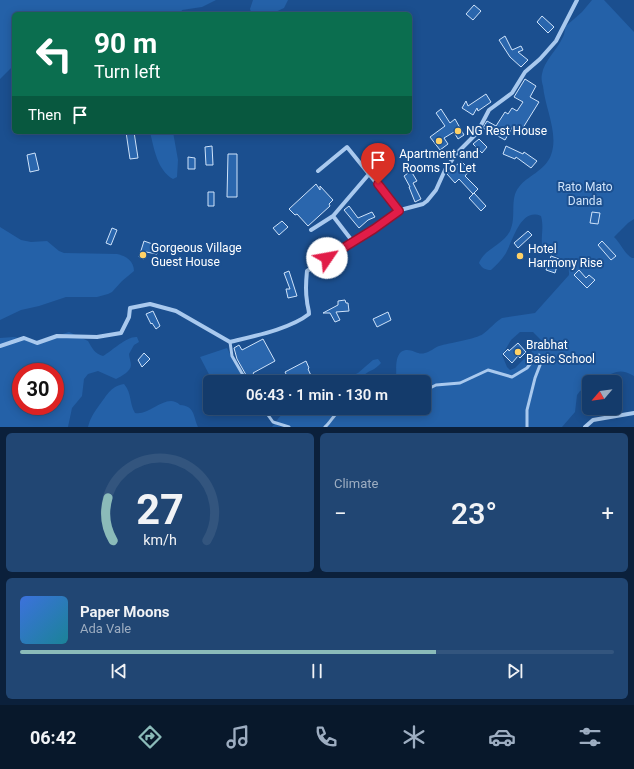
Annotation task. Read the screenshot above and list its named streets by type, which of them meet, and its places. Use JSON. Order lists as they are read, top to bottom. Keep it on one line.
{"parks":["Rato Mato Danda"],"places":["NG Rest House","Apartment and Rooms To Let","Gorgeous Village Guest House","Hotel Harmony Rise","Brabhat Basic School"],"north":"bottom left","page":{"turn":["90 m","Turn left"],"then":"Then","limit":"30","trip":"06:43 · 1 min · 130 m","tile":"Climate","heat":["−","23°","+"],"song":["Paper Moons","Ada Vale"],"tabs":"06:42","gauge":["27","km/h"]}}
